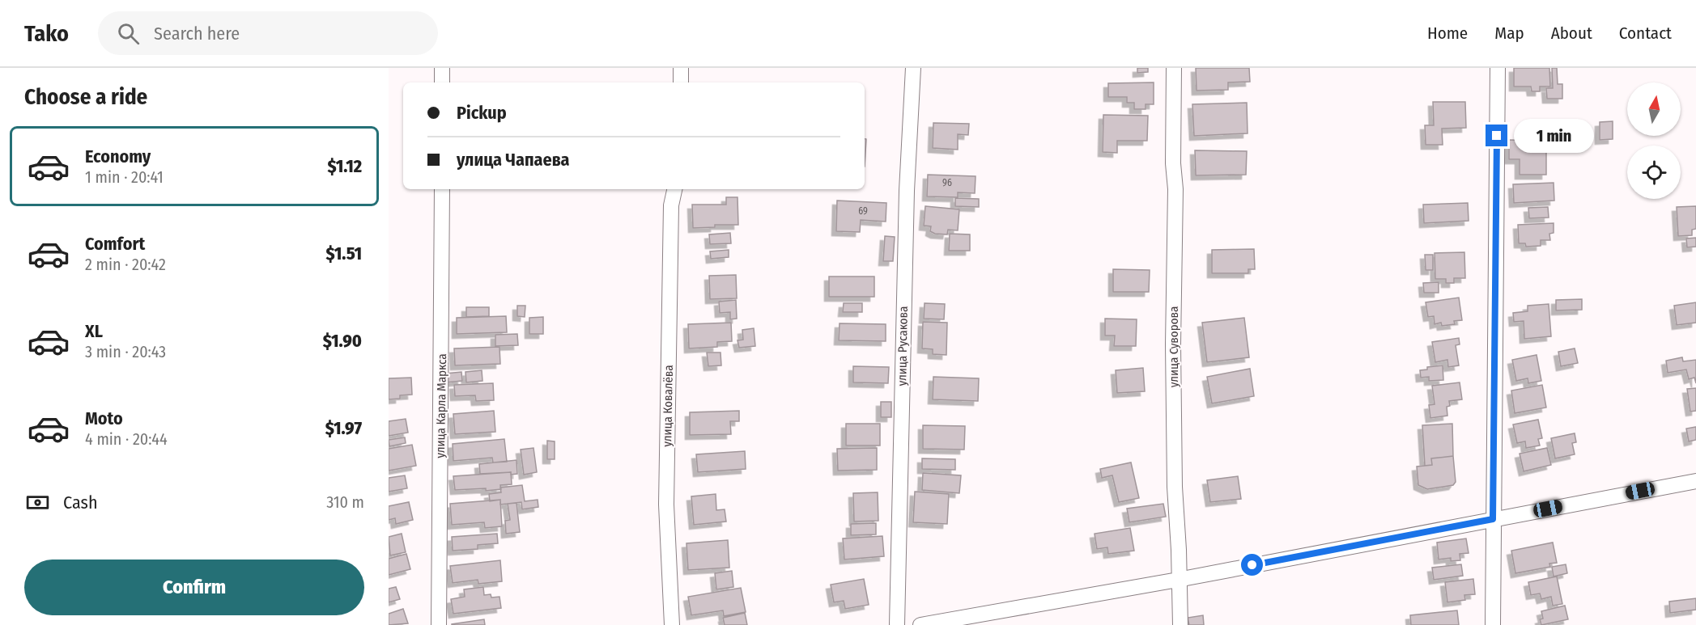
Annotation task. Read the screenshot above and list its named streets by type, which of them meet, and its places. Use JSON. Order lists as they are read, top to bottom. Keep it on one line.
{"streets":{"street":["улица Русакова","улица Суворова","улица Карла Маркса","улица Ковалёва"]},"house_numbers":["96","69"],"north":"top","page":{"header":"Tako","search":"Search here","nav":["Home","Map","About","Contact"],"heading":"Choose a ride","banner":["Pickup","улица Чапаева"],"bubble":"1 min","list":[{"name":"Economy","note":"1 min · 20:41","value":"$1.12"},{"name":"Comfort","note":"2 min · 20:42","value":"$1.51"},{"name":"XL","note":"3 min · 20:43","value":"$1.90"},{"name":"Moto","note":"4 min · 20:44","value":"$1.97"}],"pay":["Cash","310 m"],"buttons":"Confirm"}}
